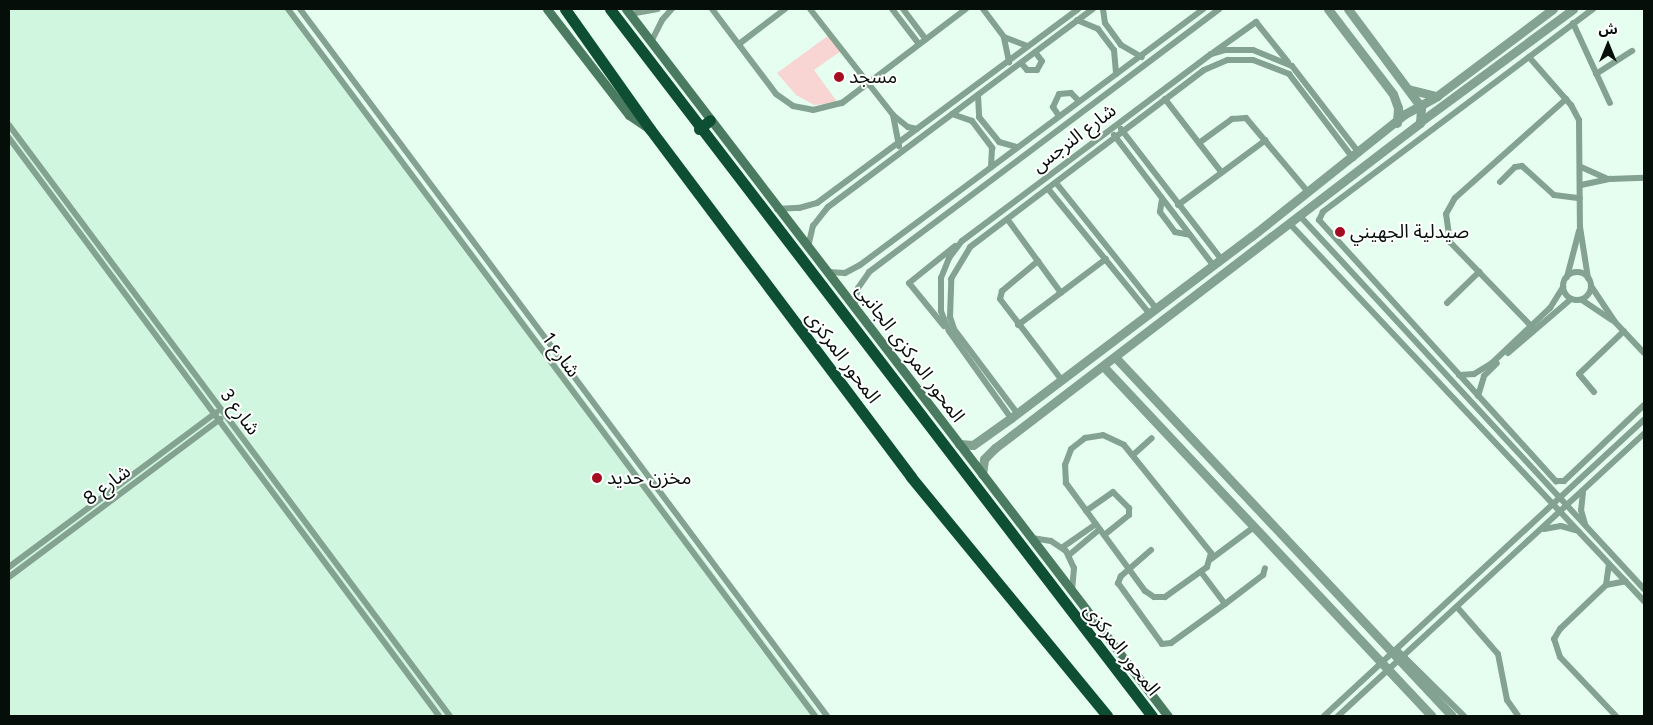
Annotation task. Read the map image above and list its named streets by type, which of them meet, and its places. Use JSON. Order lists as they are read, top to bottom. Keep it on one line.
{"streets":{"highway":["المحور المركزى"],"main road":["المحور المركزى الجانبى"],"street":["شارع النرجس","شارع 1","شارع 3","شارع 8"]},"crossings":[["شارع 3","شارع 8"]],"places":["مسجد","صيدلية الجهيني","مخزن حديد"],"north":"top"}
